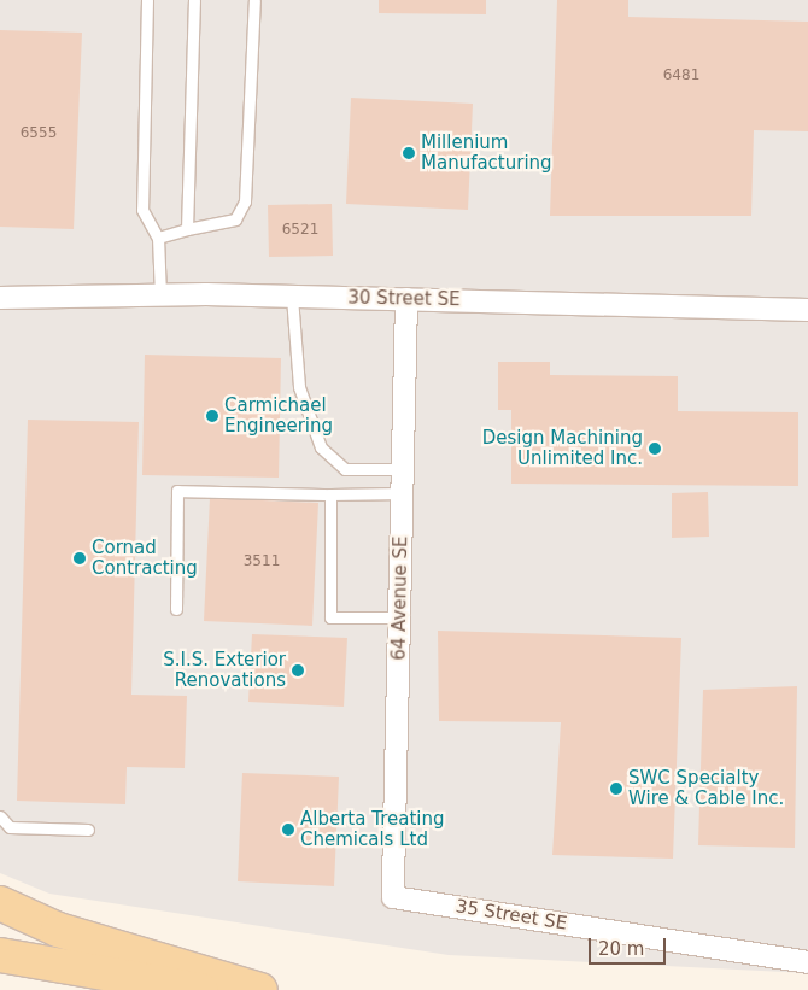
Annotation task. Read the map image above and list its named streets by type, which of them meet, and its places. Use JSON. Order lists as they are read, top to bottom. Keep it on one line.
{"streets":{"street":["30 Street SE","64 Avenue SE","35 Street SE"]},"crossings":[["30 Street SE","64 Avenue SE"],["64 Avenue SE","35 Street SE"]],"places":["Millenium Manufacturing","Carmichael Engineering","Design Machining Unlimited Inc.","Cornad Contracting","S.I.S. Exterior Renovations","SWC Specialty Wire & Cable Inc.","Alberta Treating Chemicals Ltd"],"house_numbers":["6481","6555","6521","3511"],"scale_bar":"20 m"}
